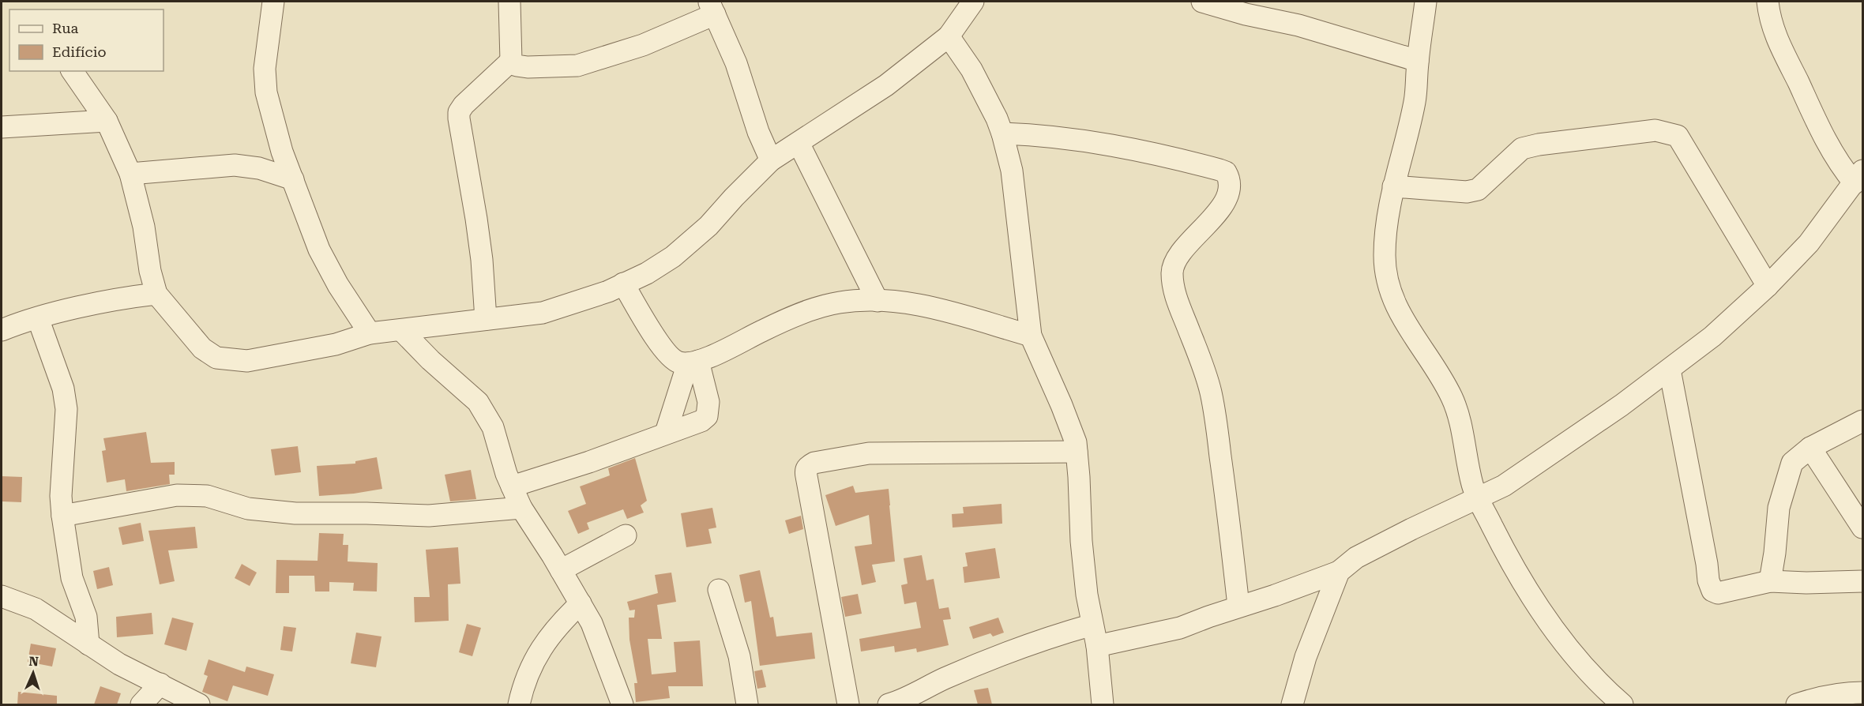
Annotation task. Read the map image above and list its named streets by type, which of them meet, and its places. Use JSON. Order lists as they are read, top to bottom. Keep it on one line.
{"legend":["Rua","Edifício"],"north":"top"}
